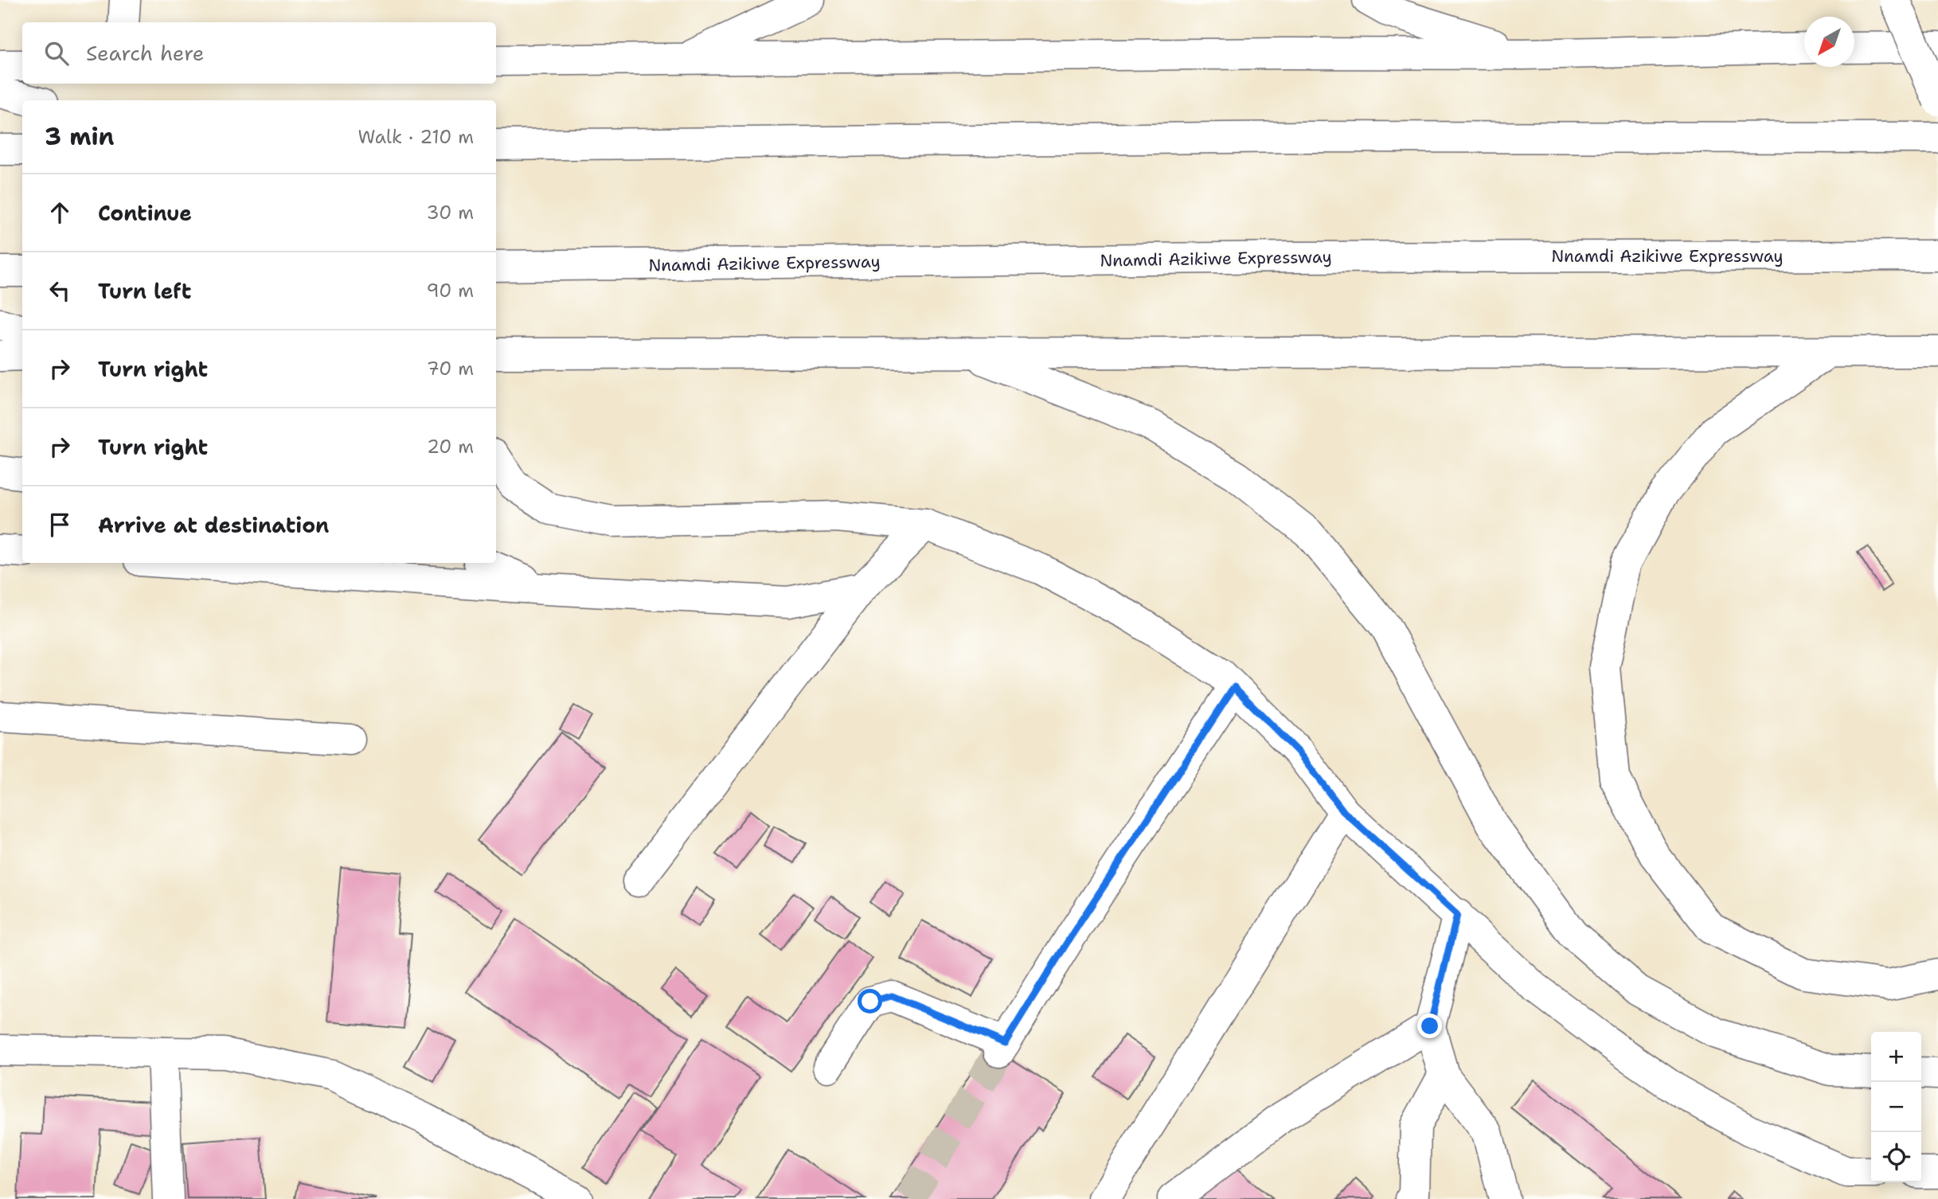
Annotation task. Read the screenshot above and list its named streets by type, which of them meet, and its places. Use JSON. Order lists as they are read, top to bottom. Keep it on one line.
{"streets":{"main road":["Nnamdi Azikiwe Expressway"]},"north":"bottom left","page":{"search":"Search here","heading":["3 min","Walk · 210 m"],"list":[["Continue","30 m"],["Turn left","90 m"],["Turn right","70 m"],["Turn right","20 m"],"Arrive at destination"],"map_buttons":["+","−"]}}
